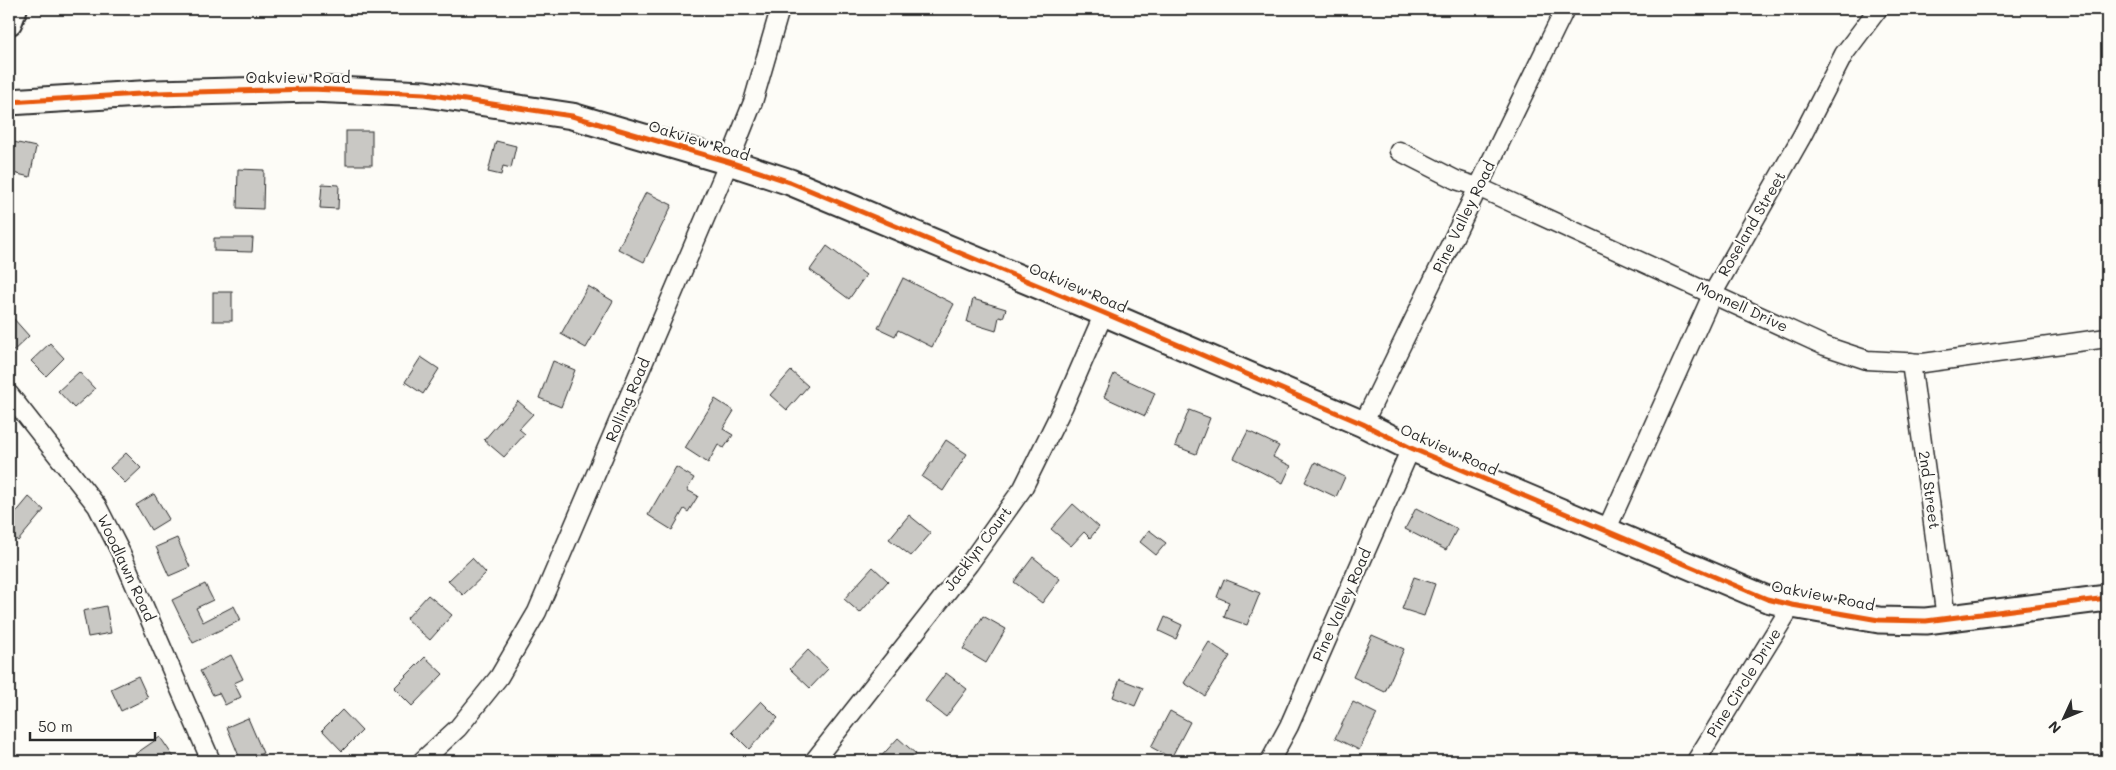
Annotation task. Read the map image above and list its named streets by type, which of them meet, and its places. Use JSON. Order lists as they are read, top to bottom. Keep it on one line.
{"streets":{"street":["Oakview Road","Pine Valley Road","Roseland Street","Monnell Drive","Rolling Road","2nd Street","Jacklyn Court","Woodlawn Road","Pine Circle Drive"]},"crossings":[["Oakview Road","Pine Valley Road"],["Oakview Road","Roseland Street"],["Oakview Road","Rolling Road"],["Oakview Road","2nd Street"],["Oakview Road","Jacklyn Court"],["Oakview Road","Pine Circle Drive"],["Pine Valley Road","Monnell Drive"],["Roseland Street","Monnell Drive"],["Monnell Drive","2nd Street"]],"scale_bar":"50 m","north":"bottom left"}
